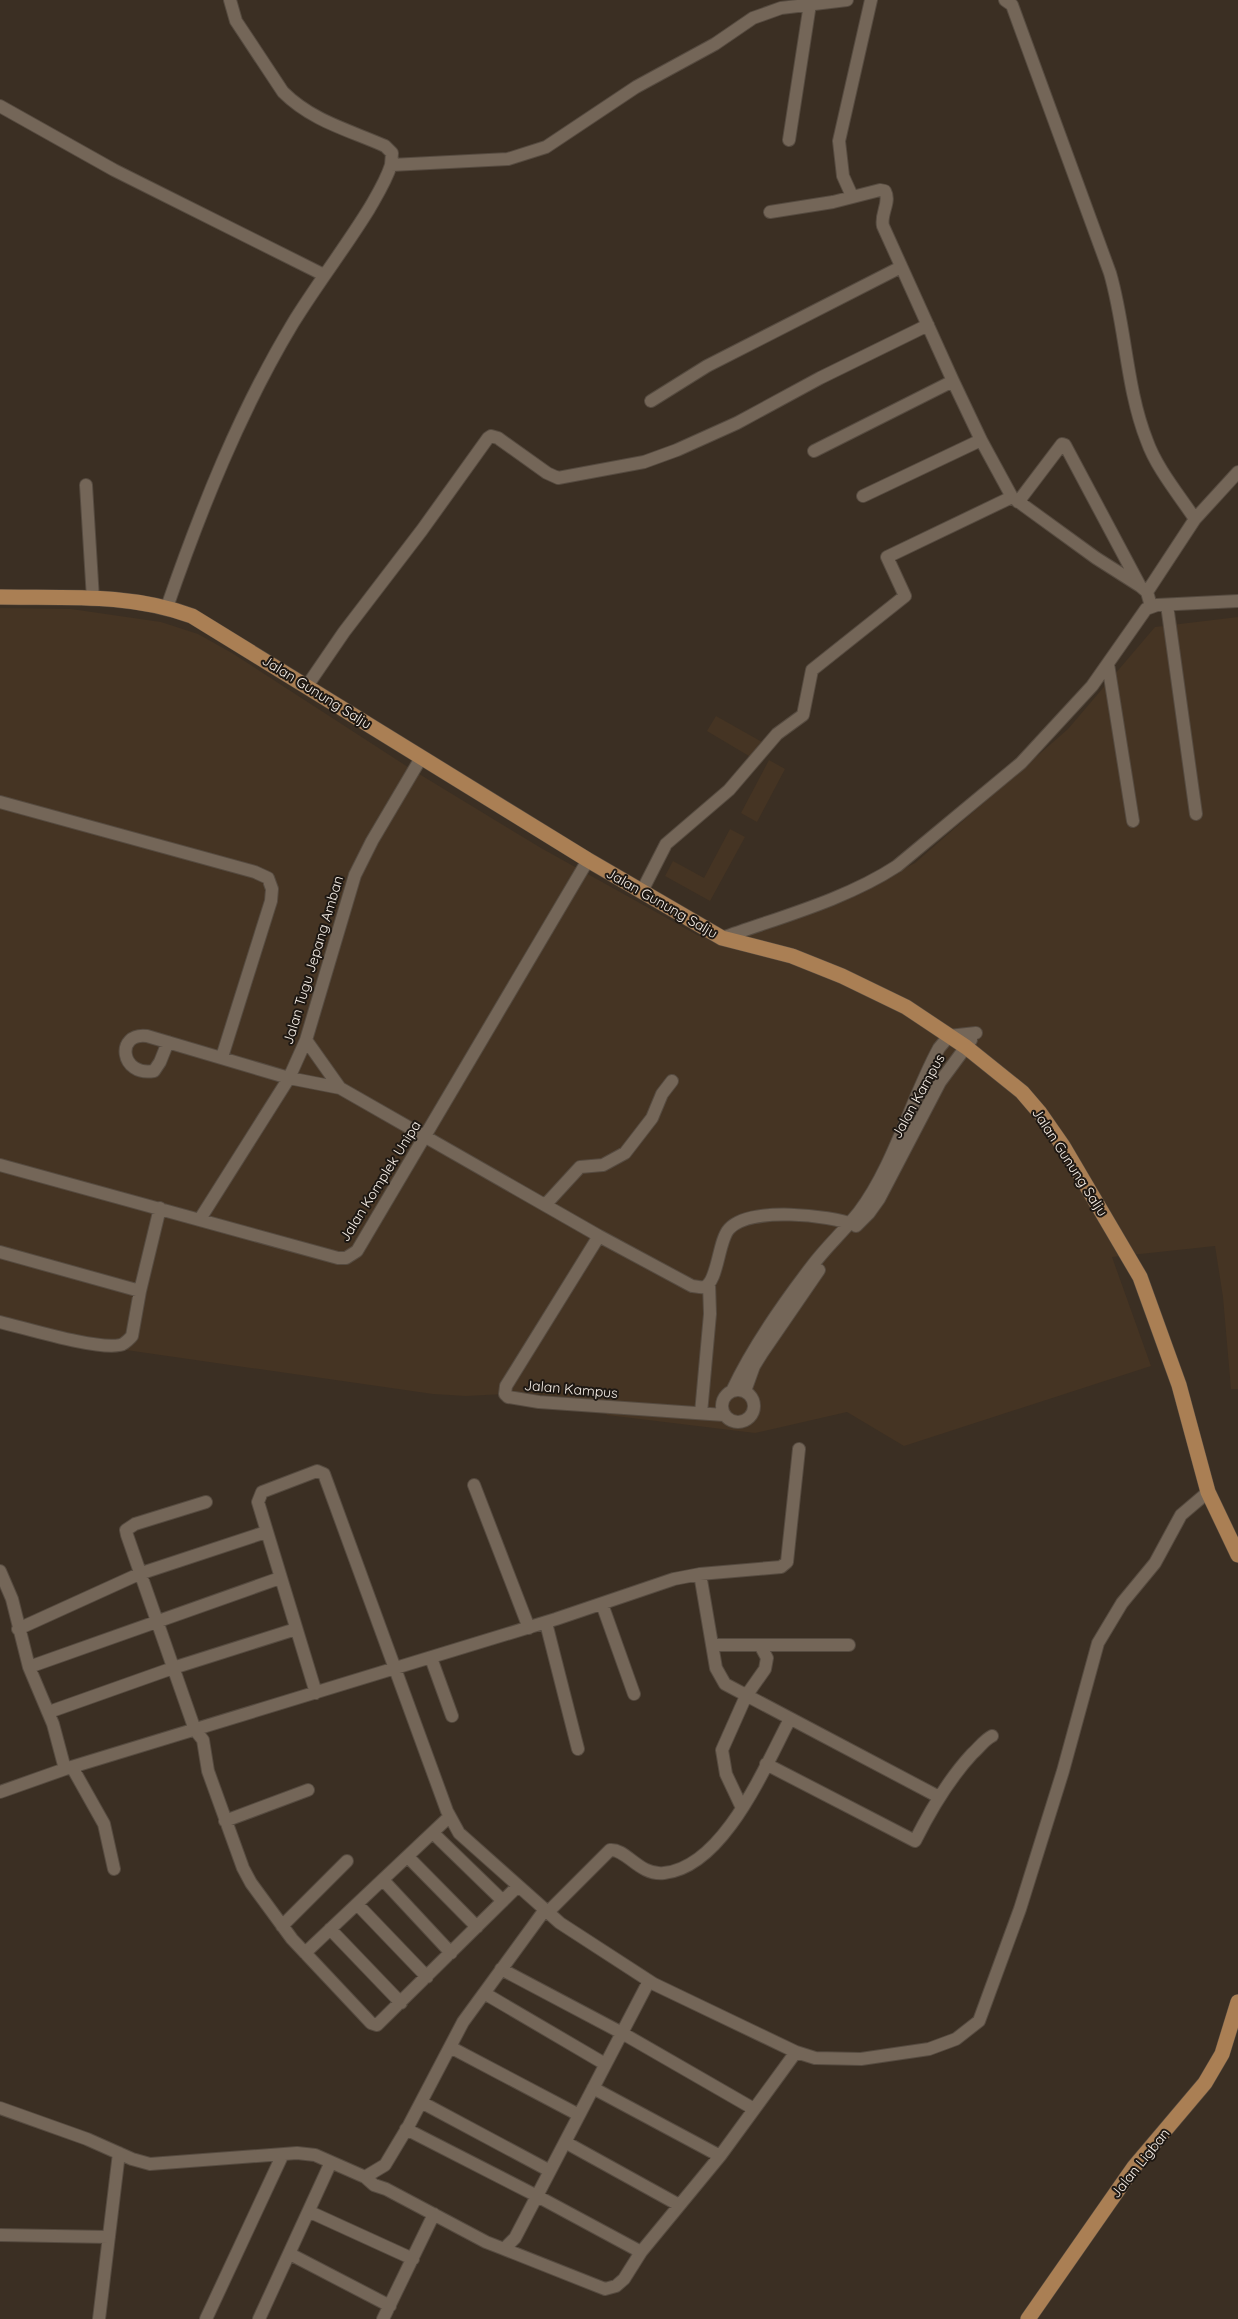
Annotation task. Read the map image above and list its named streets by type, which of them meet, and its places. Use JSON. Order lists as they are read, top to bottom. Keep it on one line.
{"streets":{"main road":["Jalan Gunung Salju","Jalan Ligban"],"street":["Jalan Tugu Jepang Amban","Jalan Kampus","Jalan Komplek Unipa"]},"crossings":[["Jalan Gunung Salju","Jalan Tugu Jepang Amban"],["Jalan Gunung Salju","Jalan Kampus"],["Jalan Gunung Salju","Jalan Komplek Unipa"],["Jalan Tugu Jepang Amban","Jalan Komplek Unipa"]]}
